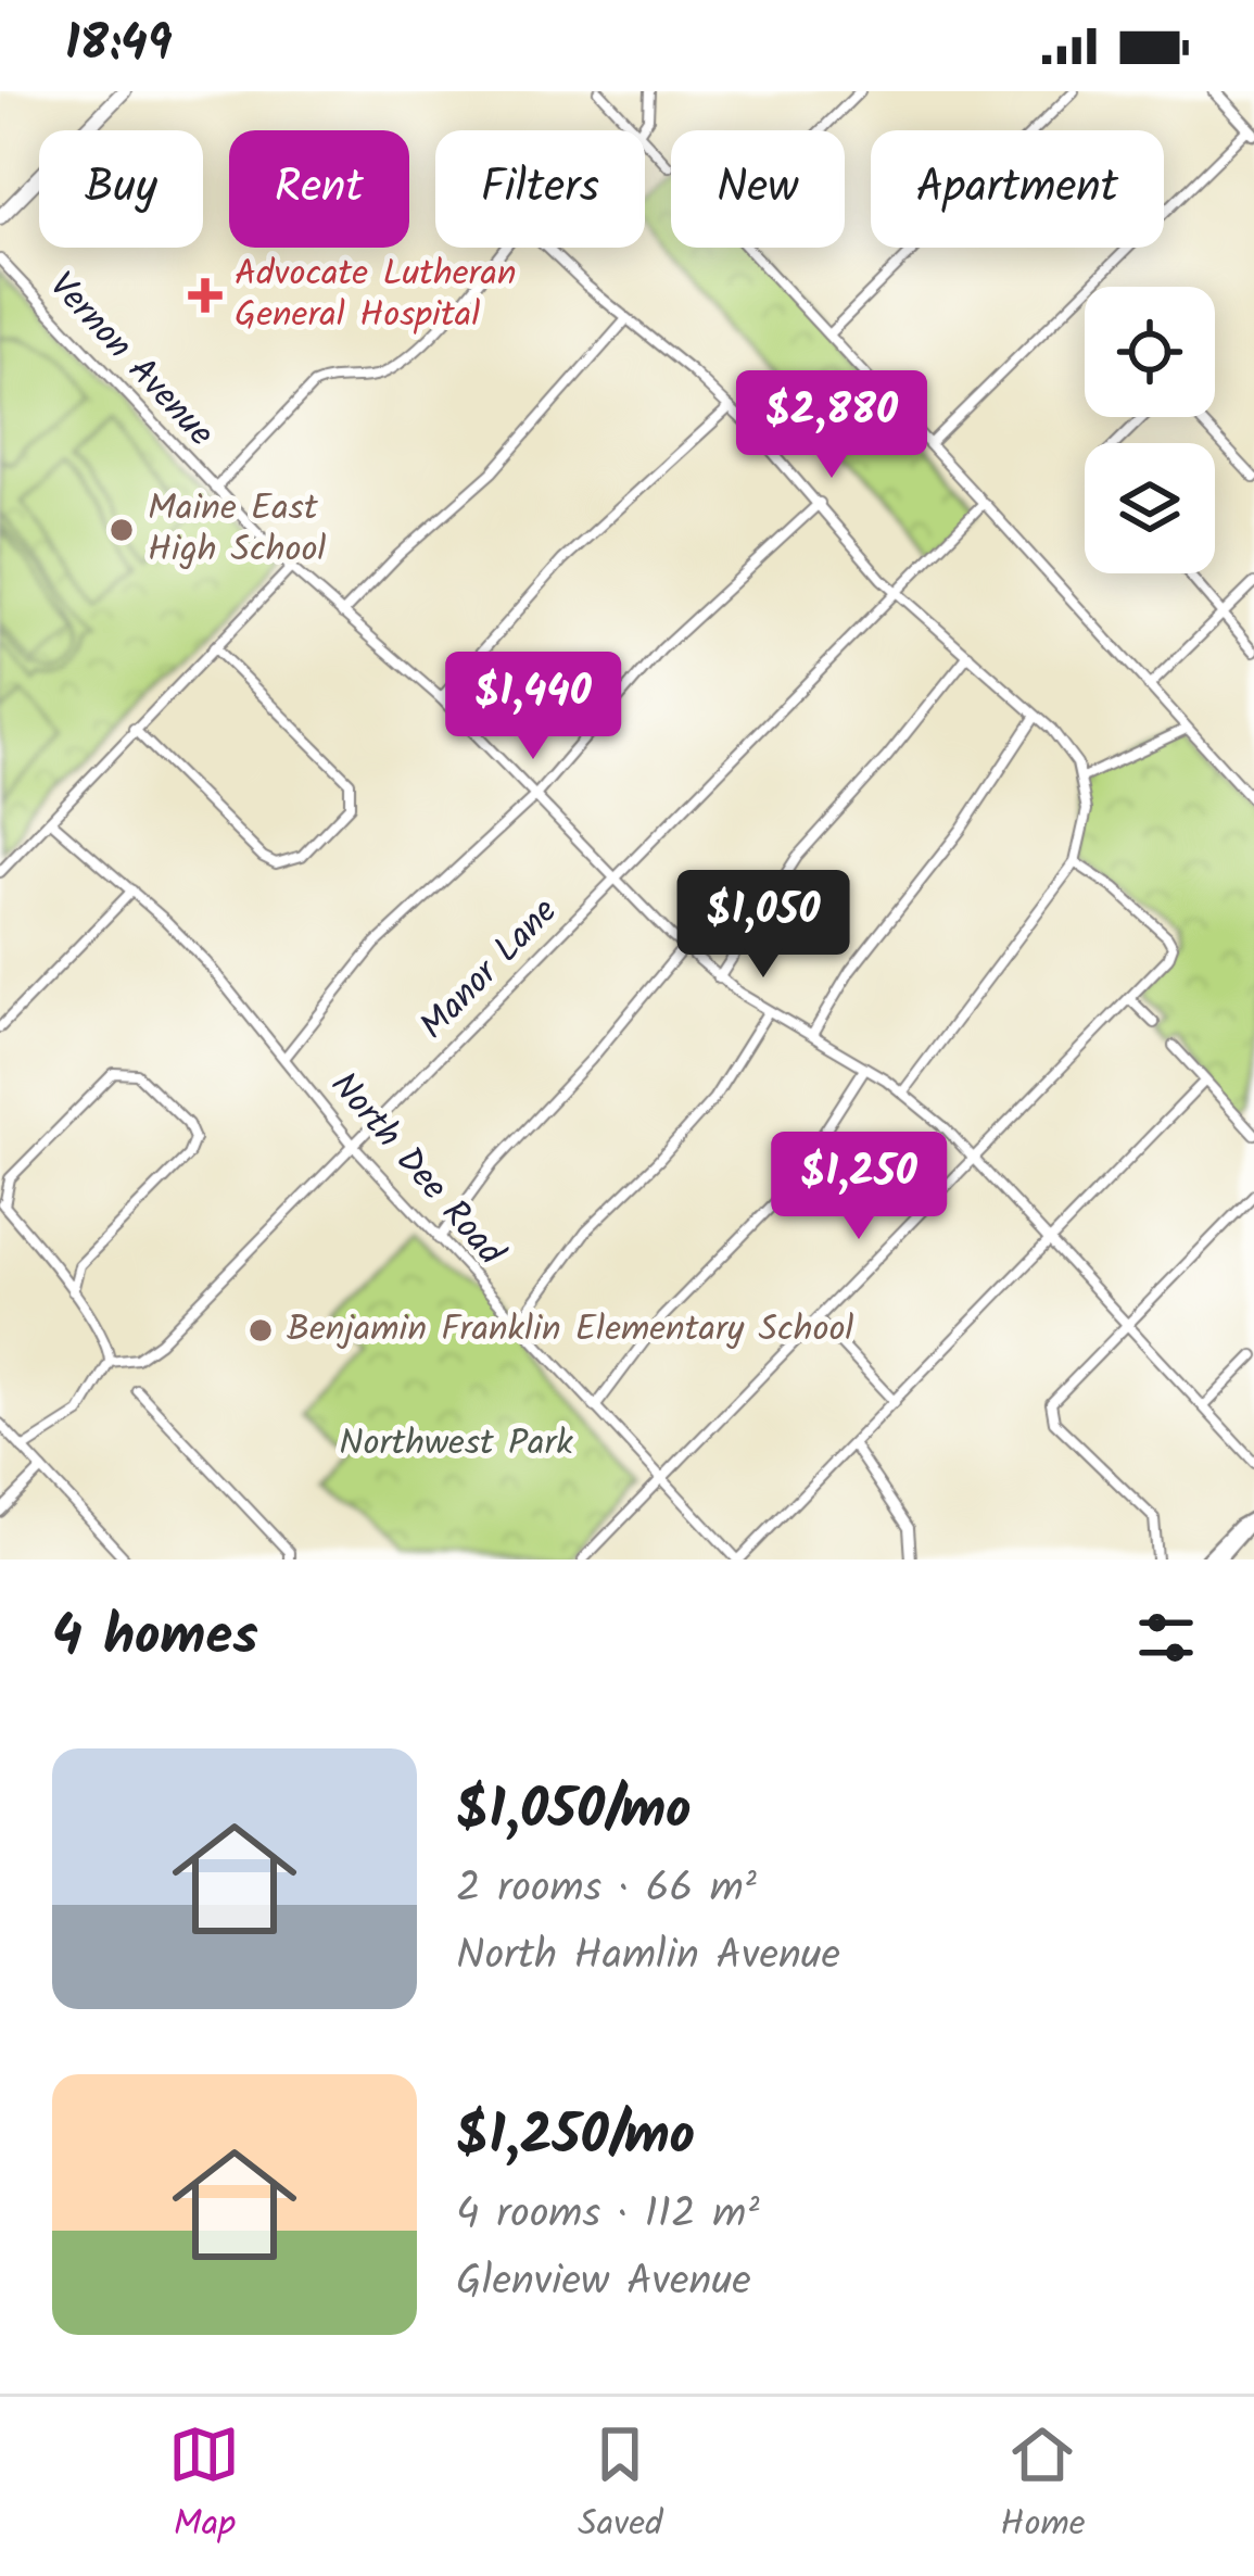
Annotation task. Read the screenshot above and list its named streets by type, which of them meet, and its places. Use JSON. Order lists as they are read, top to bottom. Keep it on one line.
{"streets":{"street":["Vernon Avenue","Manor Lane","North Dee Road"]},"crossings":[["Vernon Avenue","Manor Lane"],["Manor Lane","North Dee Road"]],"parks":["Northwest Park"],"places":{"health":["Advocate Lutheran General Hospital"],"other":["Maine East High School","Benjamin Franklin Elementary School"]},"page":{"status":"18:49","chip":["Buy","Rent","Filters","New","Apartment"],"price":["$2,880","$1,440","$1,050","$1,250"],"heading":"4 homes","list":[{"name":"$1,050/mo","note":"2 rooms · 66 m² · North Hamlin Avenue"},{"name":"$1,250/mo","note":"4 rooms · 112 m² · Glenview Avenue"}],"tabs":["Map","Saved","Home"]}}
